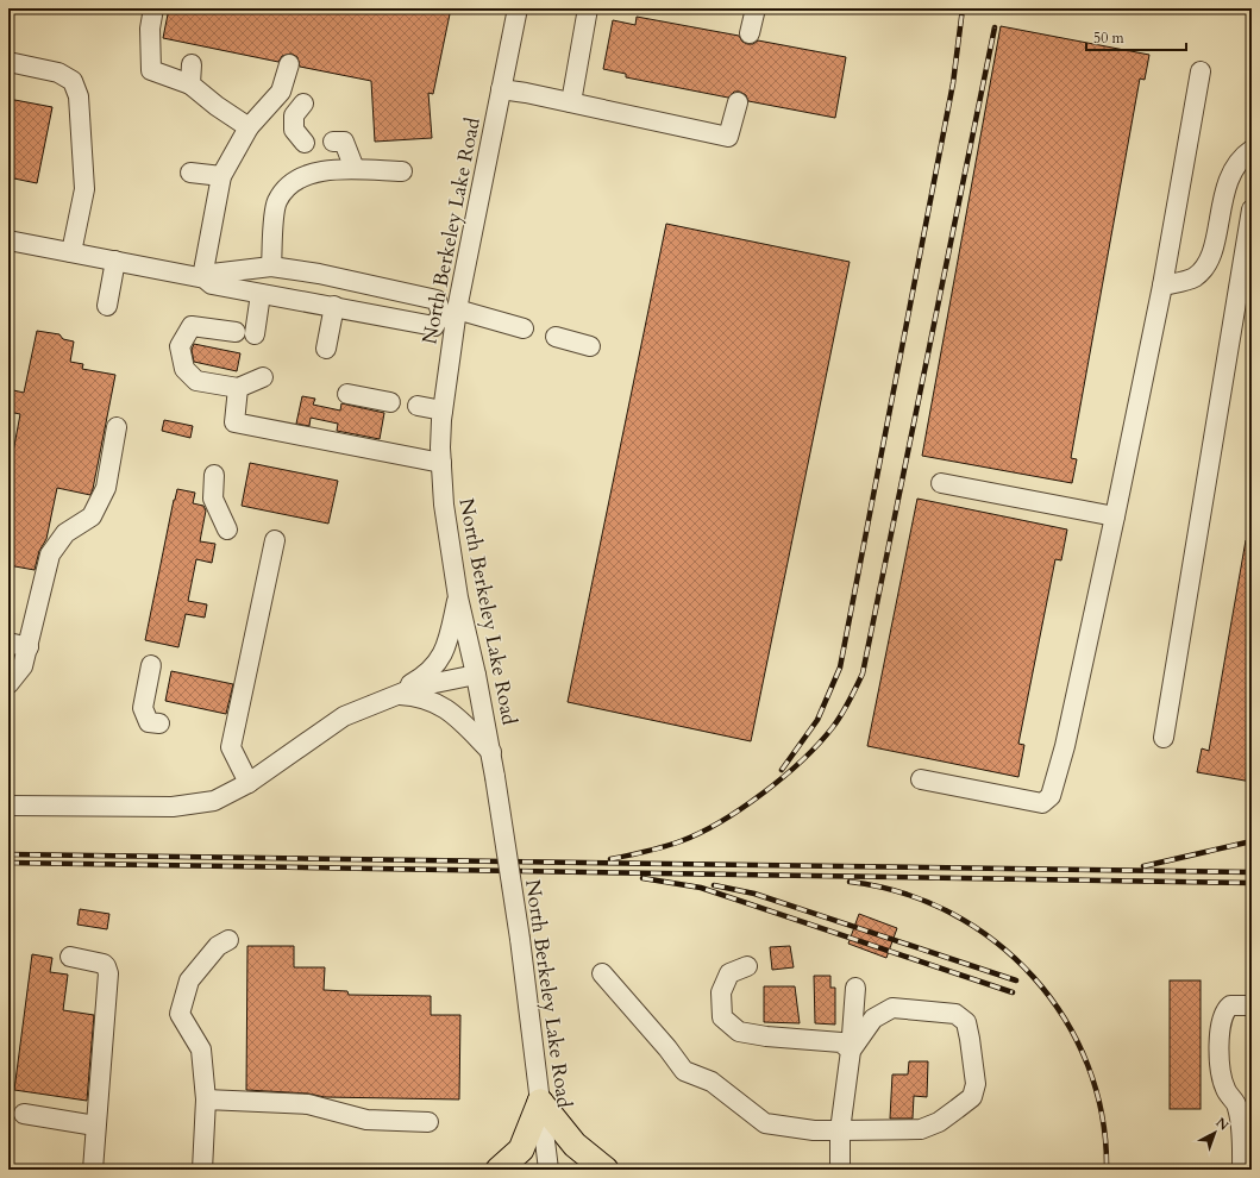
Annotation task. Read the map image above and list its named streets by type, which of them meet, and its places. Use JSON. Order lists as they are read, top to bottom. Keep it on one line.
{"streets":{"street":["North Berkeley Lake Road"]},"scale_bar":"50 m","north":"top right"}
